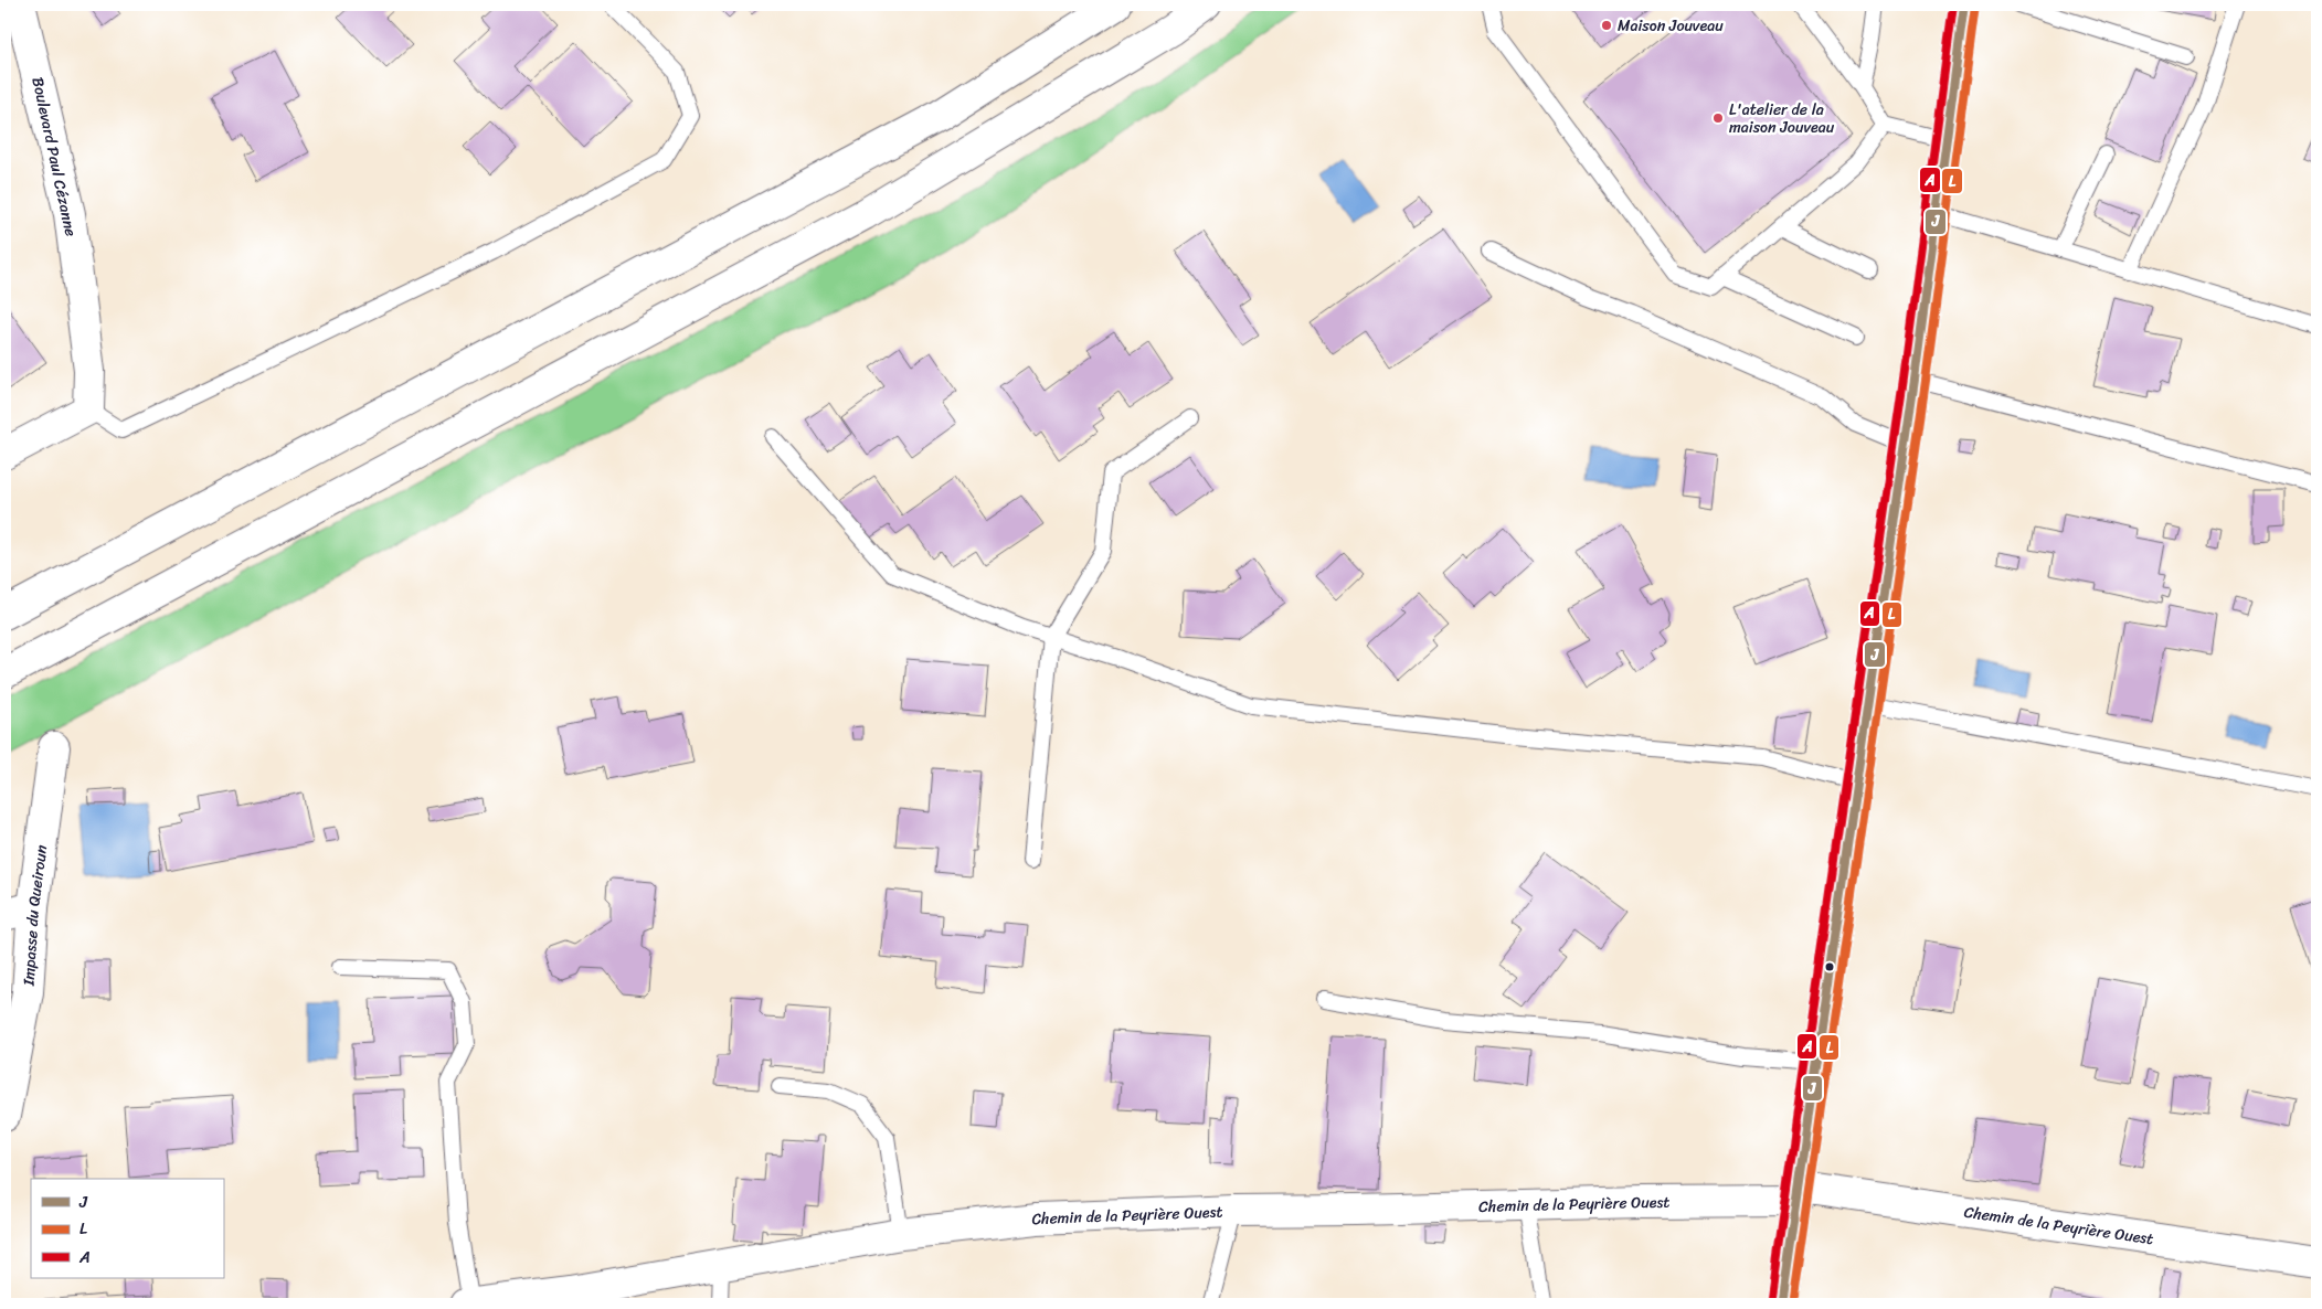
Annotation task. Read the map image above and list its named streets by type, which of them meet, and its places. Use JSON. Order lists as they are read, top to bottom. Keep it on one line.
{"streets":{"main road":["Boulevard Paul Cézanne","Impasse du Queiroun","Chemin de la Peyrière Ouest"]},"places":["Maison Jouveau","L'atelier de la maison Jouveau"],"lines":["transit line J","transit line A","transit line L"],"legend":["J","L","A"]}
